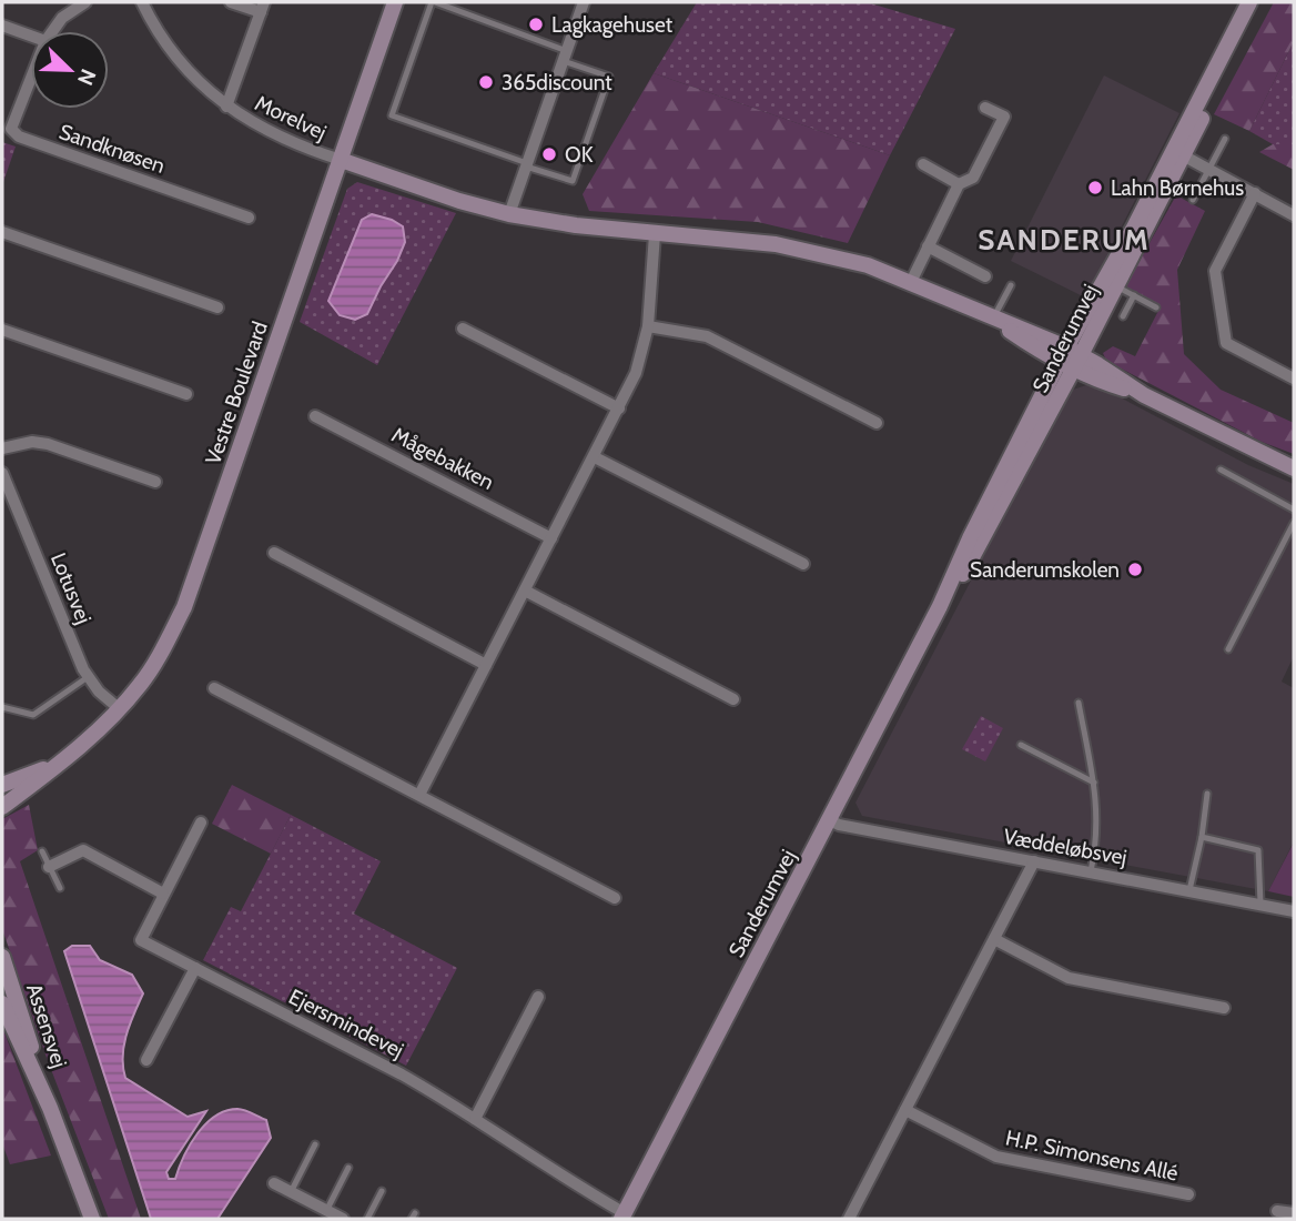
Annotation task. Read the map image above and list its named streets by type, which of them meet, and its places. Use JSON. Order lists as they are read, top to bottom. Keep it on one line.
{"streets":{"street":["Morelvej","Sandknøsen","Sanderumvej","Vestre Boulevard","Mågebakken","Lotusvej","Væddeløbsvej","Ejersmindevej","Assensvej","H.P. Simonsens Allé"]},"crossings":[["Morelvej","Vestre Boulevard"],["Sanderumvej","Væddeløbsvej"],["Sanderumvej","Ejersmindevej"],["Vestre Boulevard","Lotusvej"]],"districts":["SANDERUM"],"places":["Lagkagehuset","365discount","OK","Lahn Børnehus","Sanderumskolen"],"north":"bottom right"}
